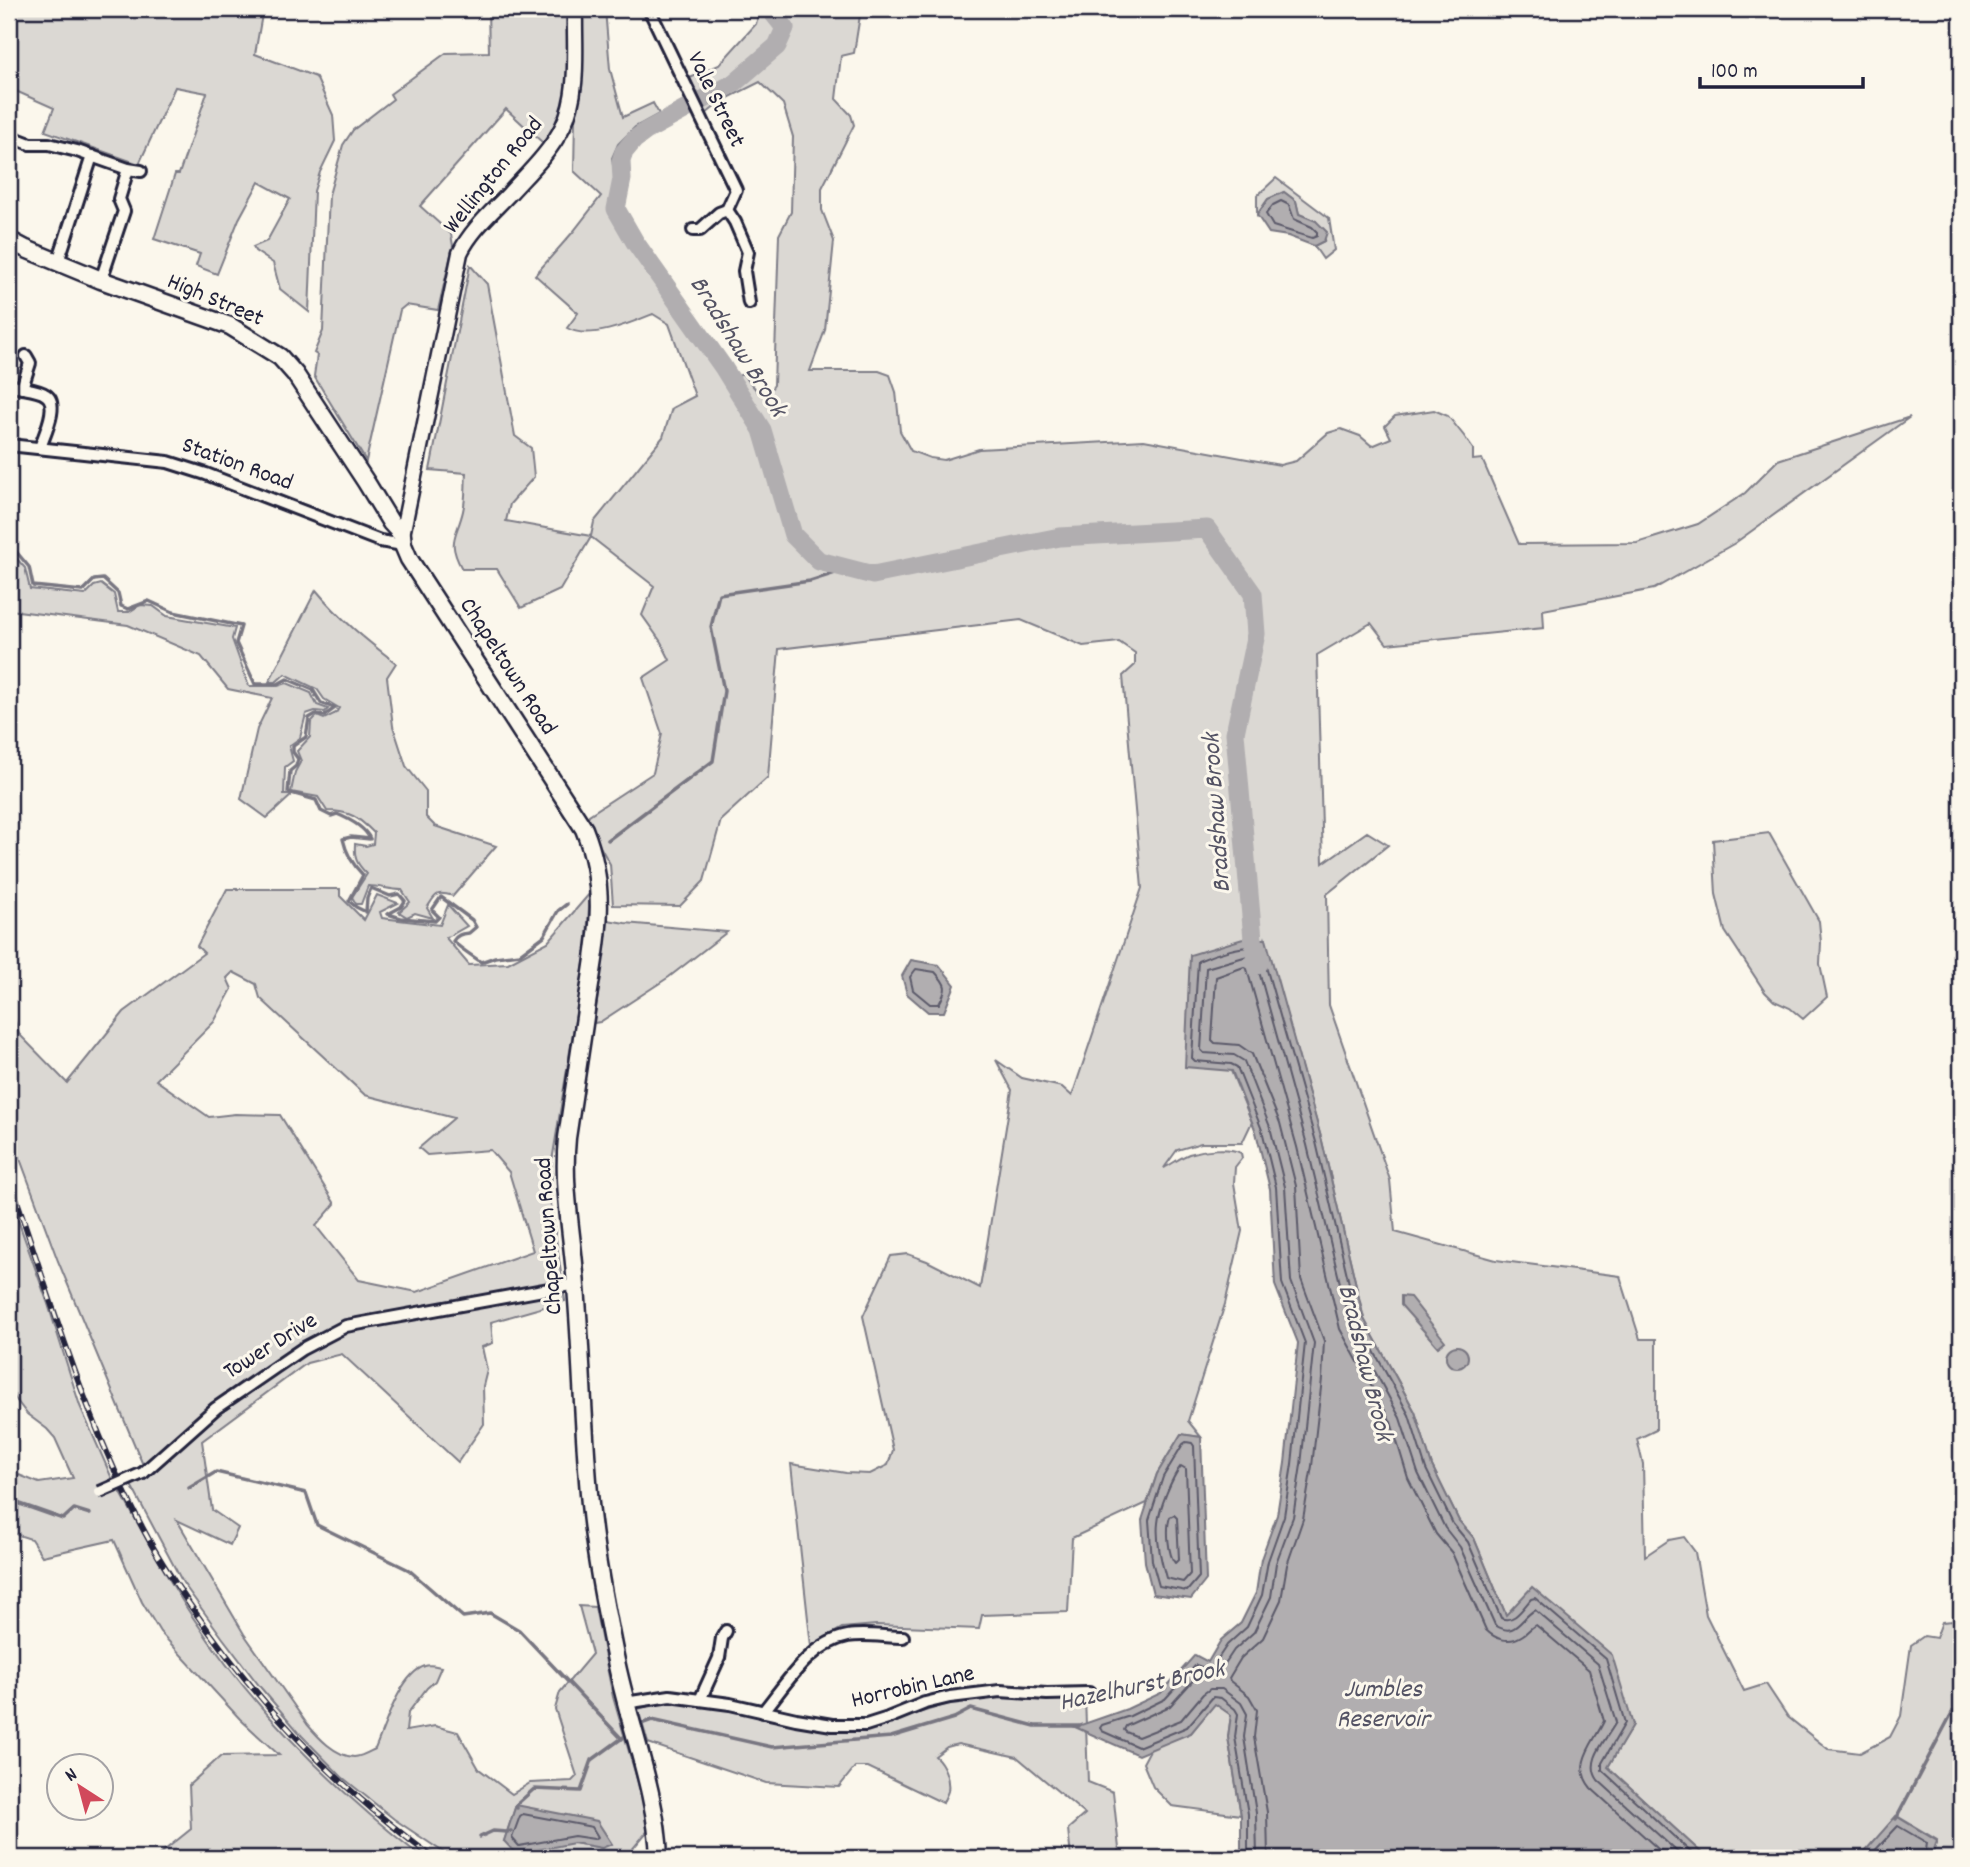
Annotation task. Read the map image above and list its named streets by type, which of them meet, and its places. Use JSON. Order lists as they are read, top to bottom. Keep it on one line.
{"streets":{"main road":["High Street","Chapeltown Road"],"street":["Vale Street","Wellington Road","Station Road","Tower Drive","Horrobin Lane"]},"crossings":[["Wellington Road","High Street"],["Wellington Road","Station Road"],["Wellington Road","Chapeltown Road"],["High Street","Station Road"],["High Street","Chapeltown Road"],["Station Road","Chapeltown Road"],["Chapeltown Road","Tower Drive"],["Chapeltown Road","Horrobin Lane"]],"water":["Bradshaw Brook","Hazelhurst Brook","Jumbles Reservoir"],"scale_bar":"100 m","north":"top left"}
